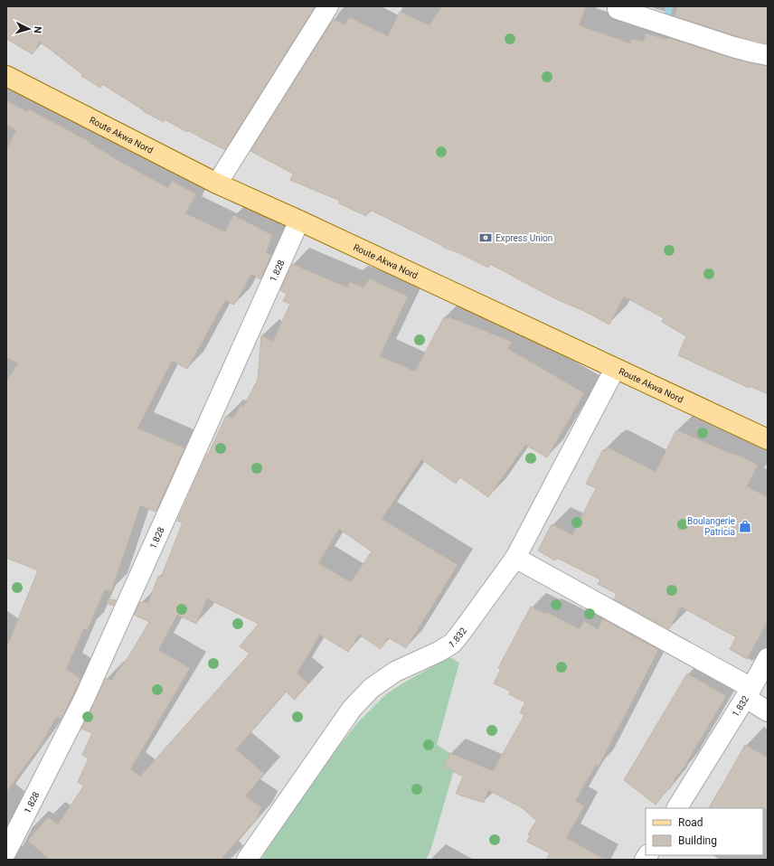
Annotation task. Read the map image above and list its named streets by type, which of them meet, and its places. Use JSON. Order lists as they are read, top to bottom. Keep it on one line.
{"streets":{"main road":["Route Akwa Nord"],"street":["1.828","1.832"]},"crossings":[["Route Akwa Nord","1.828"],["Route Akwa Nord","1.832"]],"places":{"bank":["Express Union"],"shop":["Boulangerie Patricia"]},"legend":["Road","Building"],"north":"right"}
